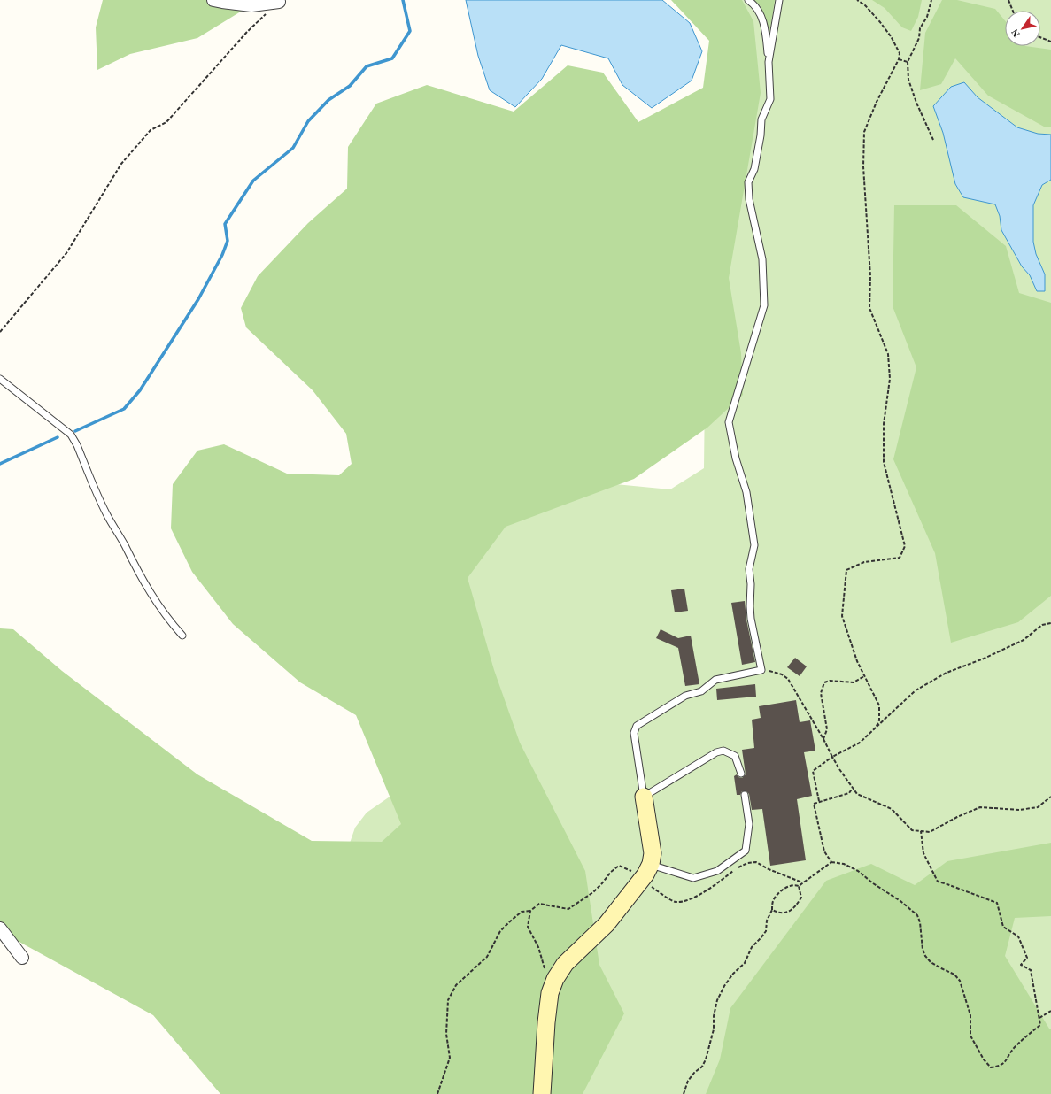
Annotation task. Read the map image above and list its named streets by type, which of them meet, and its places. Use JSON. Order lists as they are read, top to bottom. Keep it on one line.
{"north":"bottom left"}
